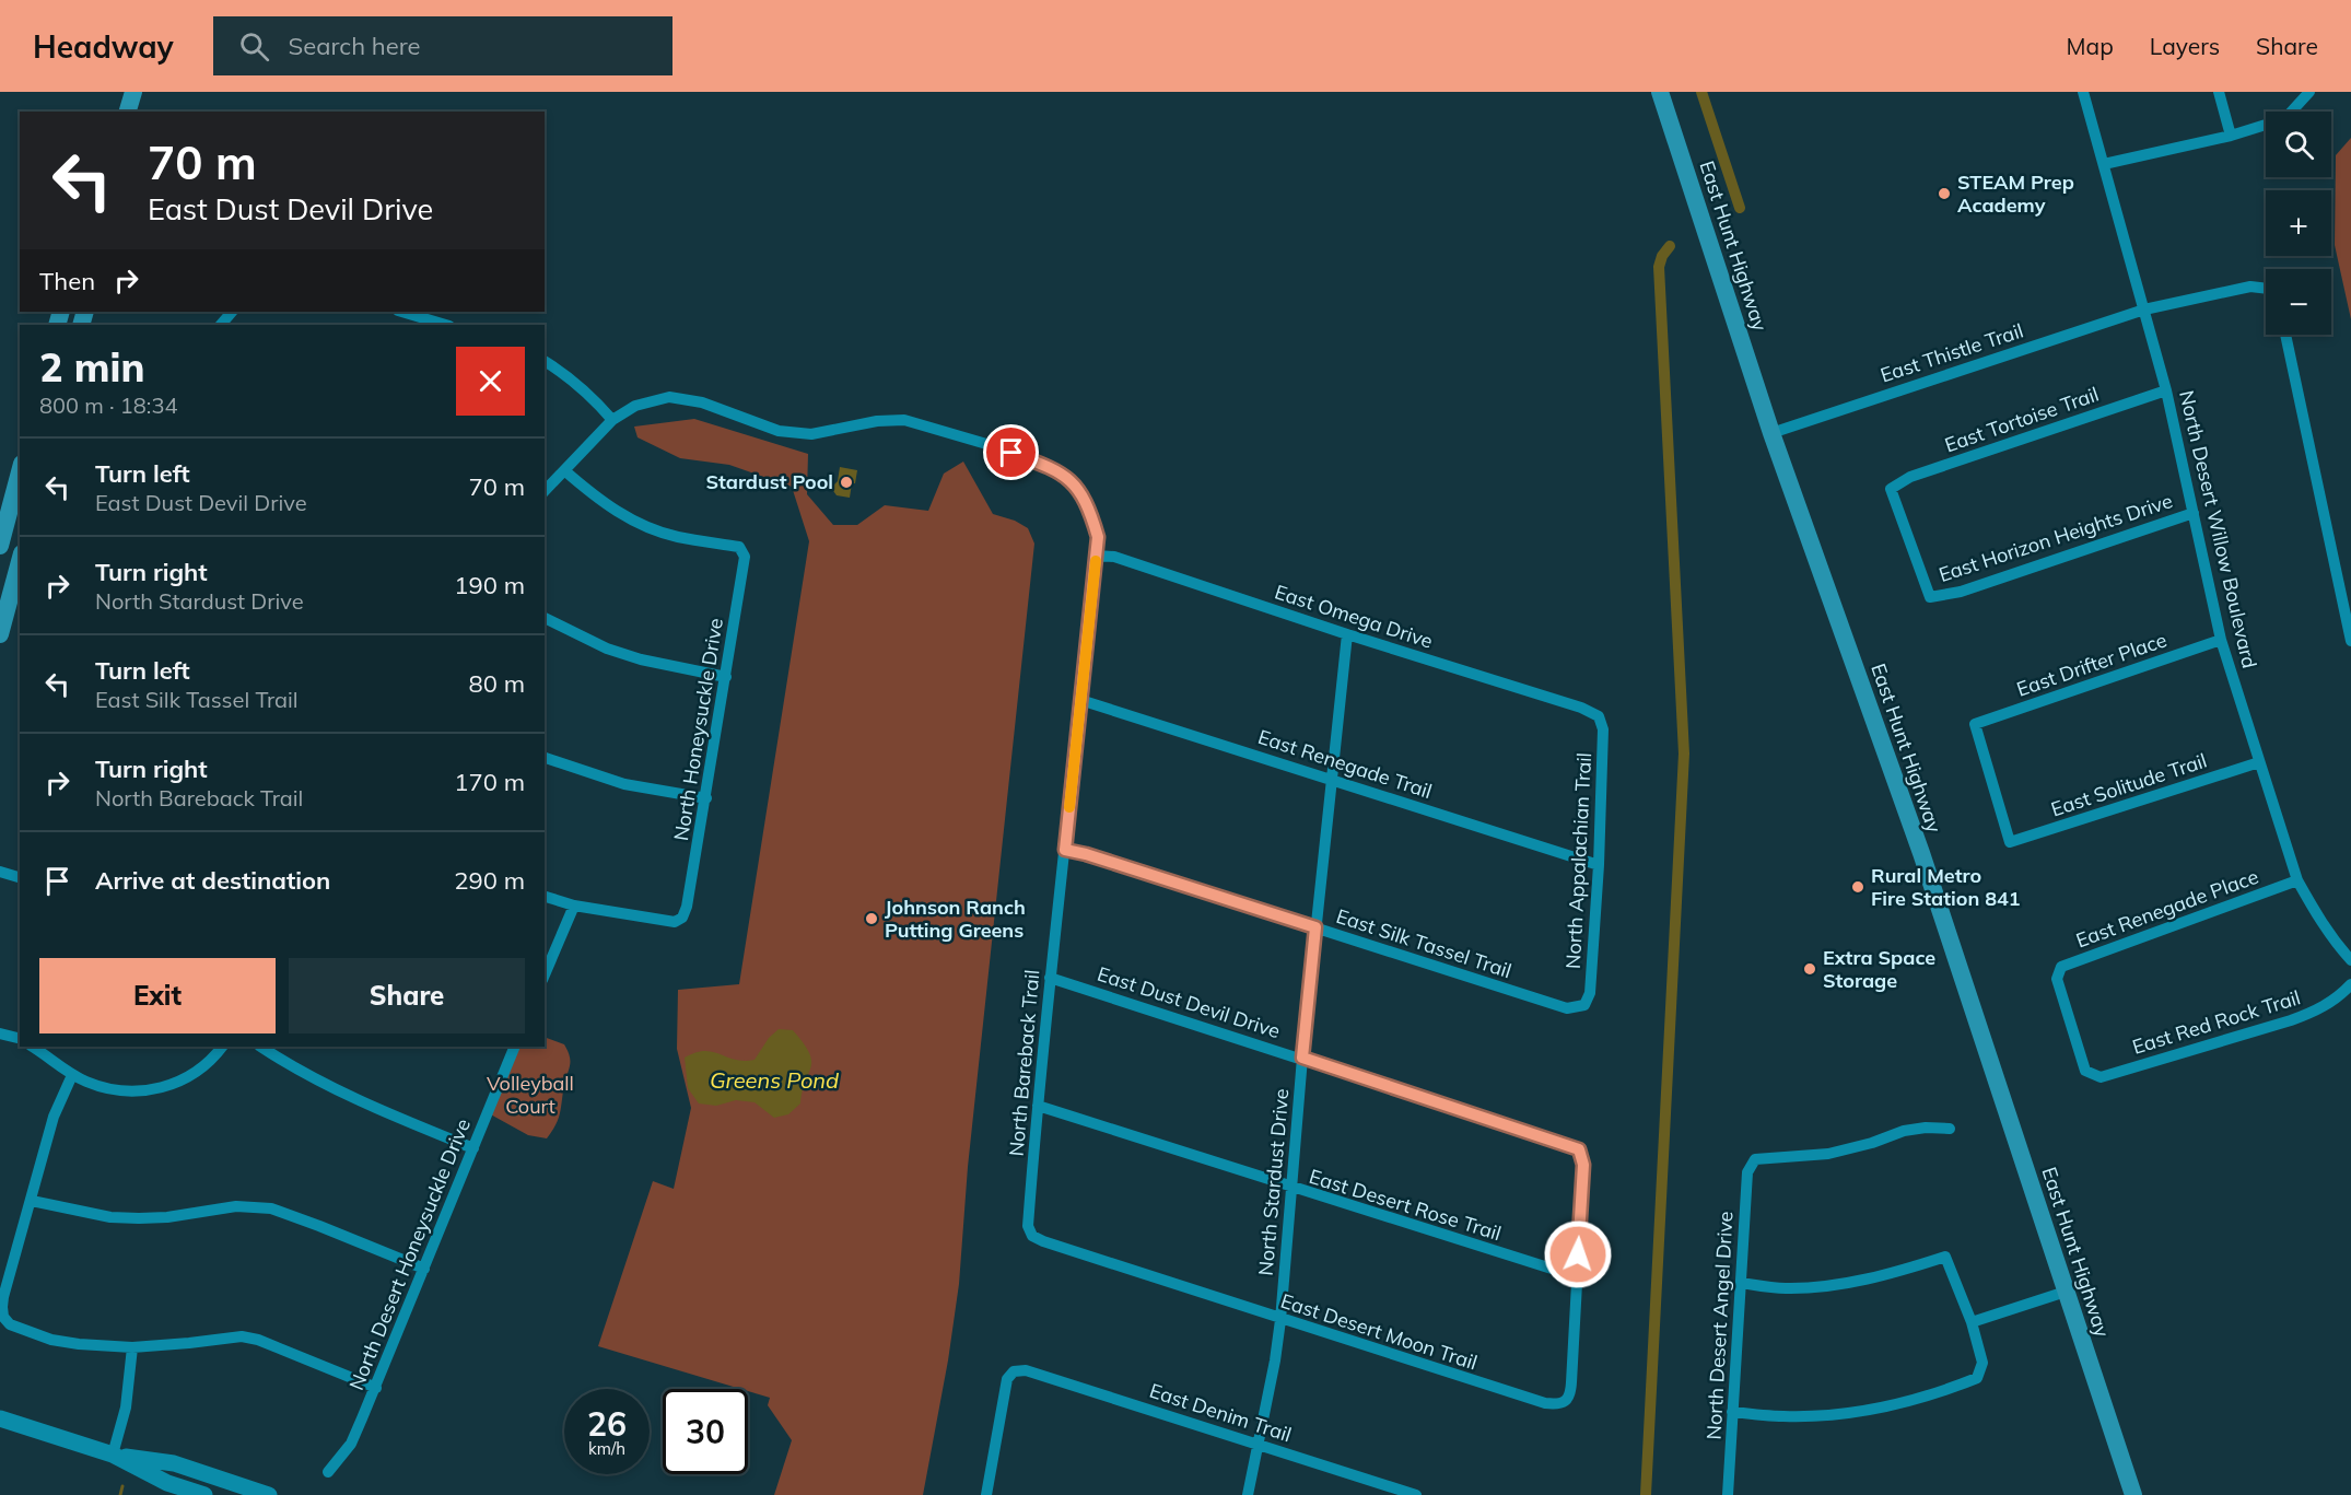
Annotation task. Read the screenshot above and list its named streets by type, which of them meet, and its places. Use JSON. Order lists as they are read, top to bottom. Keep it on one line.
{"streets":{"main road":["East Hunt Highway"],"street":["East Thistle Trail","East Tortoise Trail","North Desert Willow Boulevard","East Horizon Heights Drive","East Omega Drive","East Drifter Place","North Honeysuckle Drive","East Renegade Trail","East Solitude Trail","North Appalachian Trail","East Renegade Place","East Silk Tassel Trail","East Dust Devil Drive","East Red Rock Trail","North Bareback Trail","North Stardust Drive","East Desert Rose Trail","North Desert Honeysuckle Drive","North Desert Angel Drive","East Desert Moon Trail","East Denim Trail"]},"crossings":[["East Hunt Highway","East Thistle Trail"],["East Thistle Trail","North Desert Willow Boulevard"],["East Tortoise Trail","North Desert Willow Boulevard"],["East Tortoise Trail","East Horizon Heights Drive"],["North Desert Willow Boulevard","East Horizon Heights Drive"],["North Desert Willow Boulevard","East Drifter Place"],["North Desert Willow Boulevard","East Solitude Trail"],["North Desert Willow Boulevard","East Renegade Place"],["East Omega Drive","North Appalachian Trail"],["East Omega Drive","North Bareback Trail"],["East Omega Drive","North Stardust Drive"],["East Drifter Place","East Solitude Trail"],["North Honeysuckle Drive","North Bareback Trail"],["East Renegade Trail","North Appalachian Trail"],["East Renegade Trail","North Bareback Trail"],["East Renegade Trail","North Stardust Drive"],["North Appalachian Trail","East Silk Tassel Trail"],["East Renegade Place","East Red Rock Trail"],["East Silk Tassel Trail","North Bareback Trail"],["East Silk Tassel Trail","North Stardust Drive"],["East Dust Devil Drive","North Bareback Trail"],["East Dust Devil Drive","North Stardust Drive"],["East Dust Devil Drive","East Desert Rose Trail"],["East Dust Devil Drive","East Desert Moon Trail"],["North Bareback Trail","East Desert Rose Trail"],["North Bareback Trail","East Desert Moon Trail"],["North Stardust Drive","East Desert Rose Trail"],["North Stardust Drive","East Desert Moon Trail"],["North Stardust Drive","East Denim Trail"],["East Desert Rose Trail","East Desert Moon Trail"]],"water":["Greens Pond"],"parks":["Volleyball Court"],"places":["STEAM Prep Academy","Stardust Pool","Rural Metro Fire Station 841","Johnson Ranch Putting Greens","Extra Space Storage"],"page":{"header":"Headway","search":"Search here","nav":["Map","Layers","Share"],"map_buttons":["+","−"],"turn":["70 m","East Dust Devil Drive"],"then":"Then","heading":["2 min","800 m · 18:34"],"list":[{"name":"Turn left","note":"East Dust Devil Drive","value":"70 m"},{"name":"Turn right","note":"North Stardust Drive","value":"190 m"},{"name":"Turn left","note":"East Silk Tassel Trail","value":"80 m"},{"name":"Turn right","note":"North Bareback Trail","value":"170 m"},{"name":"Arrive at destination","value":"290 m"}],"buttons":["Exit","Share"],"speed":"26 km/h","limit":"30"}}
